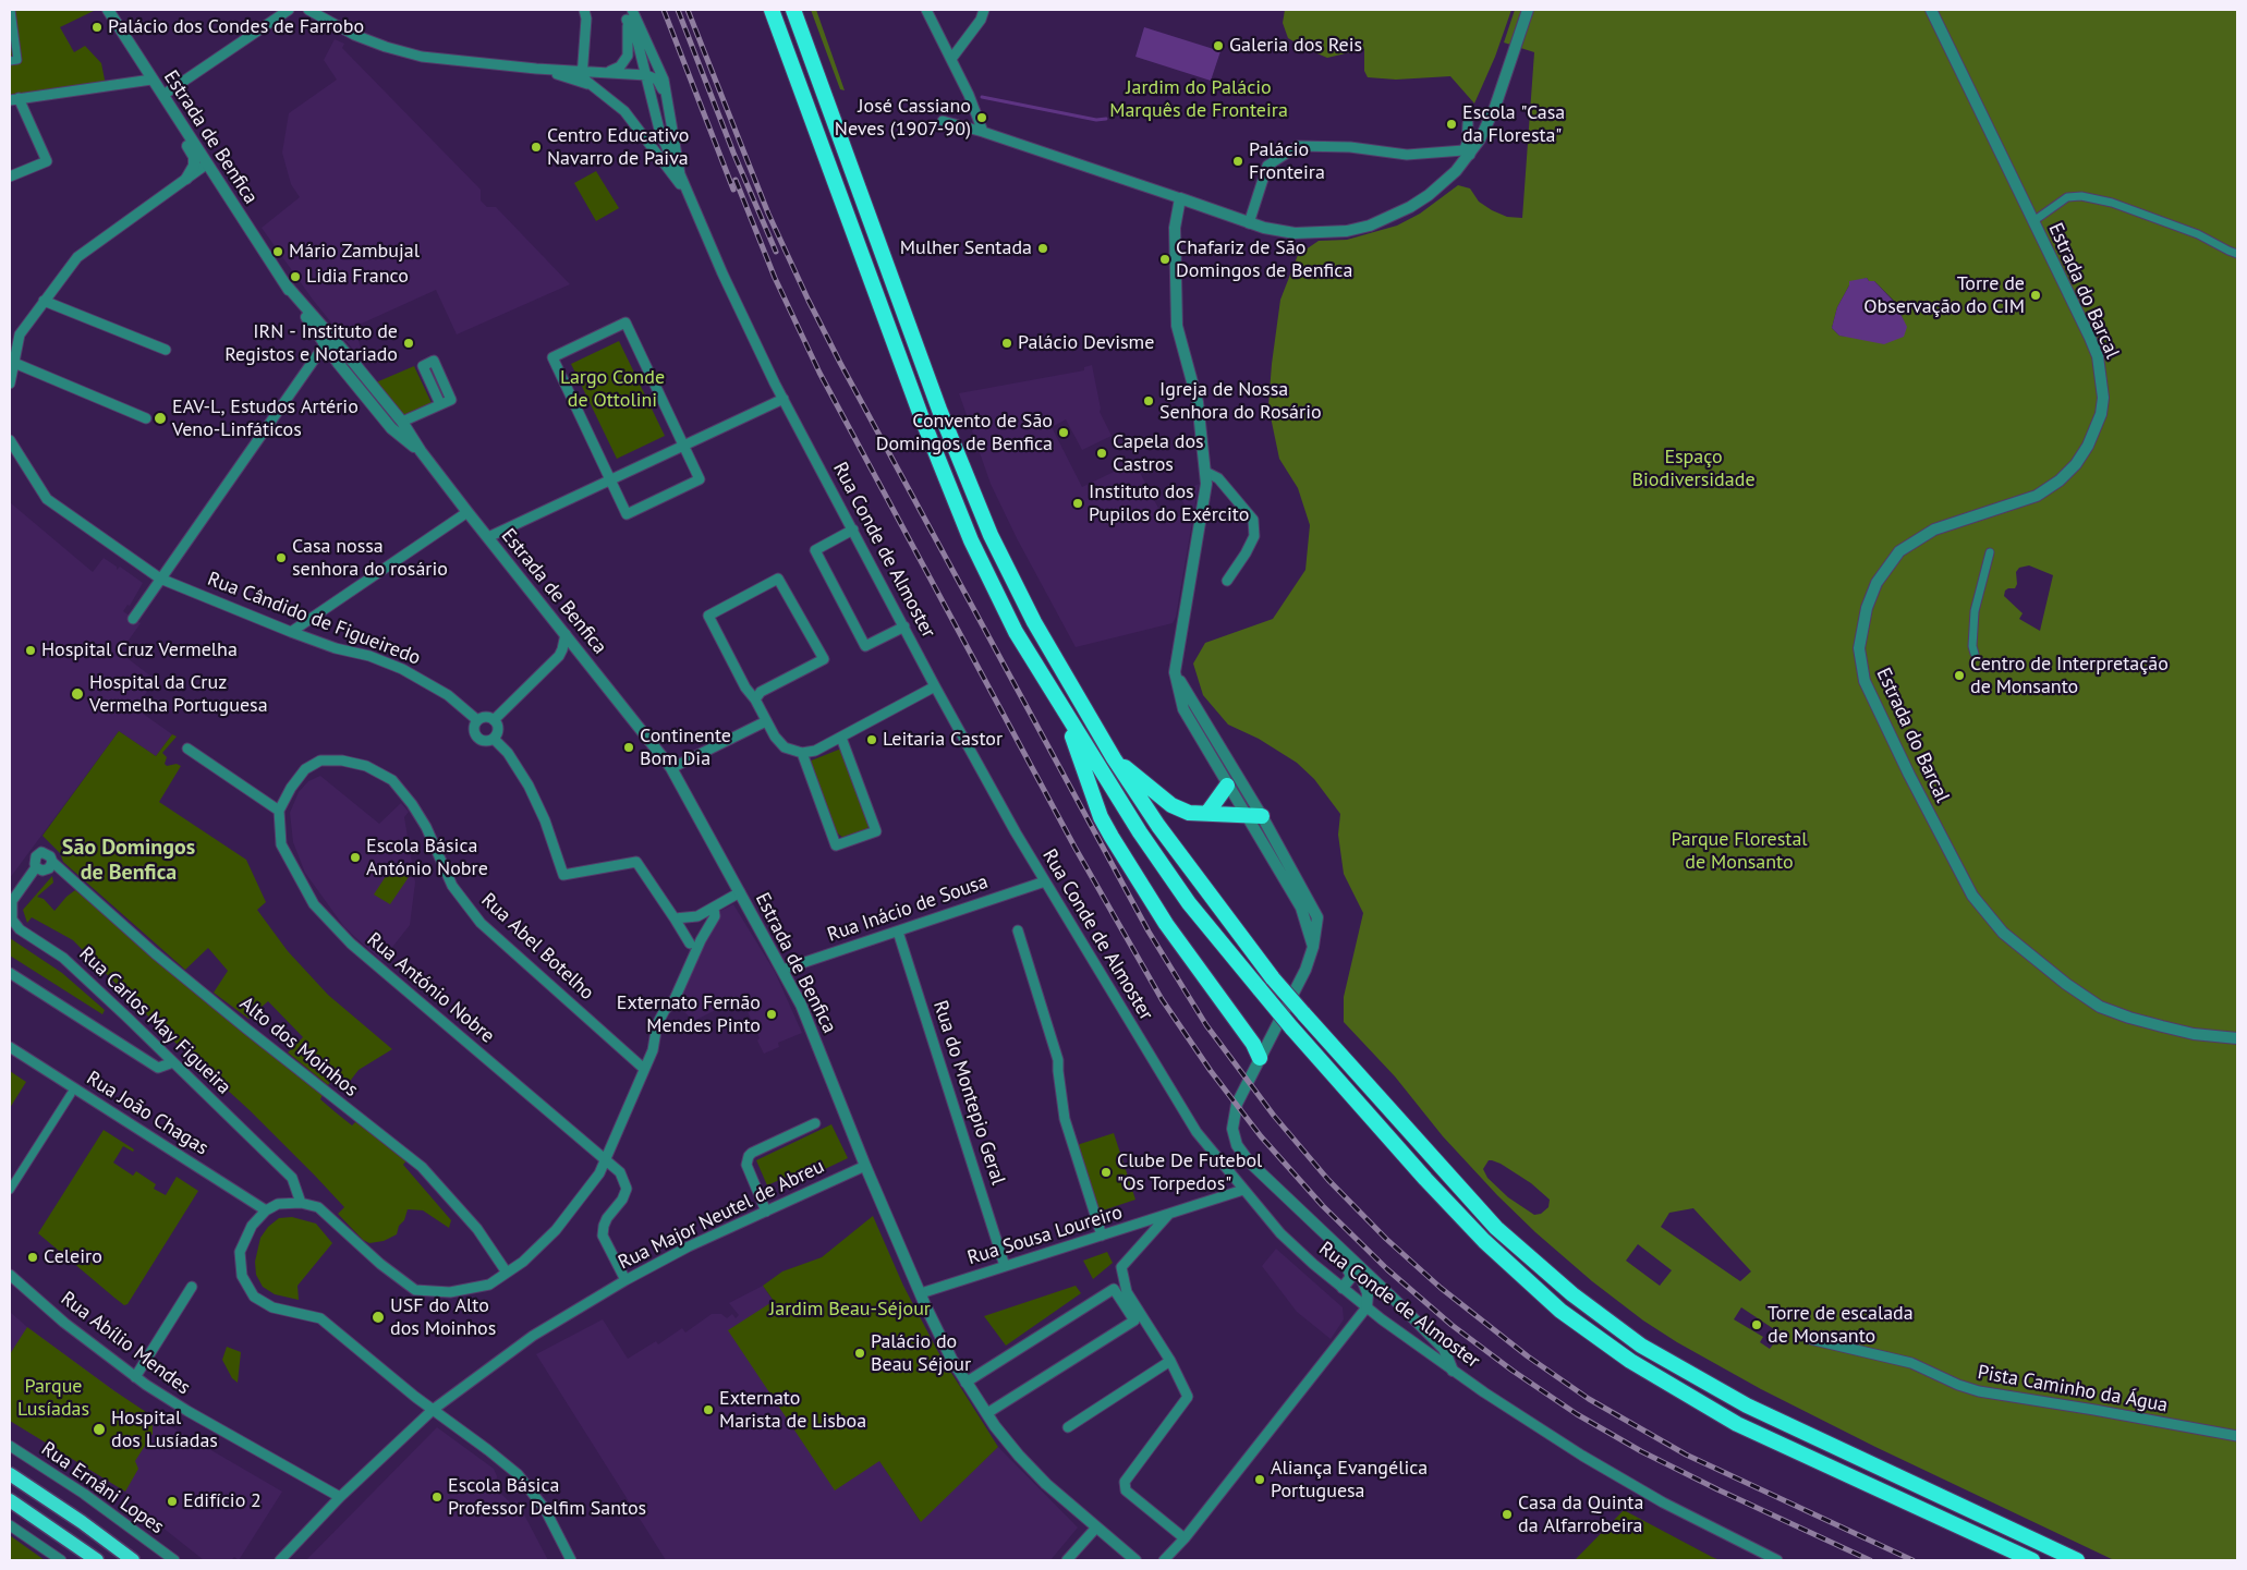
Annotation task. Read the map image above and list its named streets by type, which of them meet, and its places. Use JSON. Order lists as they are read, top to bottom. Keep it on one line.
{"streets":{"street":["Estrada de Benfica","Estrada do Barcal","Rua Conde de Almoster","Rua Cândido de Figueiredo","Rua Inácio de Sousa","Rua Abel Botelho","Rua António Nobre","Rua Carlos May Figueira","Alto dos Moinhos","Rua do Montepio Geral","Rua João Chagas","Rua Major Neutel de Abreu","Rua Sousa Loureiro","Rua Abílio Mendes","Pista Caminho da Água","Rua Ernâni Lopes"]},"crossings":[["Estrada de Benfica","Rua Inácio de Sousa"],["Estrada de Benfica","Rua Major Neutel de Abreu"],["Estrada de Benfica","Rua Sousa Loureiro"],["Rua Conde de Almoster","Rua Inácio de Sousa"],["Rua Conde de Almoster","Rua Sousa Loureiro"],["Rua Inácio de Sousa","Rua do Montepio Geral"],["Rua Abel Botelho","Rua António Nobre"],["Rua António Nobre","Rua Major Neutel de Abreu"],["Rua Carlos May Figueira","Alto dos Moinhos"],["Rua do Montepio Geral","Rua Sousa Loureiro"],["Rua Major Neutel de Abreu","Rua Abílio Mendes"]],"districts":["São Domingos de Benfica"],"parks":["Jardim do Palácio Marquês de Fronteira","Largo Conde de Ottolini","Espaço Biodiversidade","Parque Florestal de Monsanto","Jardim Beau-Séjour","Parque Lusíadas"],"places":["Palácio dos Condes de Farrobo","Galeria dos Reis","José Cassiano Neves (1907-90)","Escola \"Casa da Floresta\"","Centro Educativo Navarro de Paiva","Palácio Fronteira","Mulher Sentada","Mário Zambujal","Chafariz de São Domingos de Benfica","Lidia Franco","Torre de Observação do CIM","IRN - Instituto de Registos e Notariado","Palácio Devisme","Igreja de Nossa Senhora do Rosário","EAV-L, Estudos Artério Veno-Linfáticos","Convento de São Domingos de Benfica","Capela dos Castros","Instituto dos Pupilos do Exército","Casa nossa senhora do rosário","Hospital Cruz Vermelha","Centro de Interpretação de Monsanto","Hospital da Cruz Vermelha Portuguesa","Leitaria Castor","Continente Bom Dia","Escola Básica António Nobre","Externato Fernão Mendes Pinto","Clube De Futebol \"Os Torpedos\"","Celeiro","USF do Alto dos Moinhos","Torre de escalada de Monsanto","Palácio do Beau Séjour","Externato Marista de Lisboa","Hospital dos Lusíadas","Aliança Evangélica Portuguesa","Escola Básica Professor Delfim Santos","Edifício 2","Casa da Quinta da Alfarrobeira"]}
